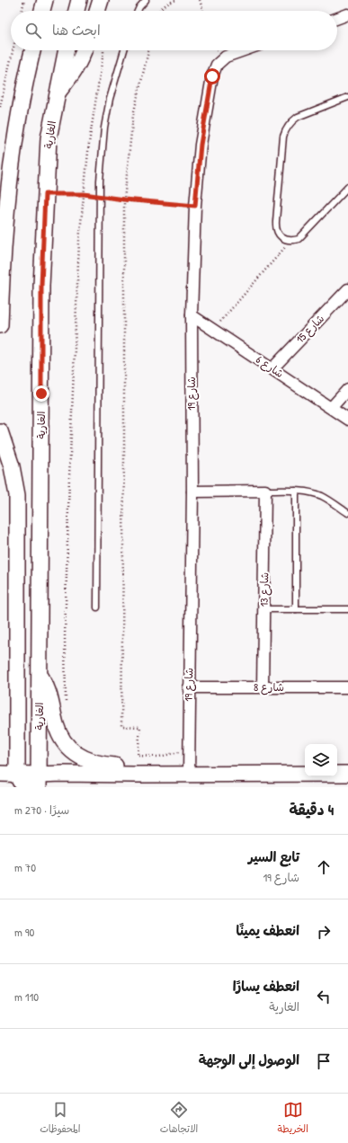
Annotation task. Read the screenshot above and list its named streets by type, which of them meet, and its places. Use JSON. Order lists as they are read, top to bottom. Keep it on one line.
{"streets":{"main road":["الغارية"],"street":["شارع 15","شارع 6","شارع 19","شارع 13","شارع 8"]},"crossings":[["شارع 15","شارع 6"],["شارع 6","شارع 19"],["شارع 19","شارع 8"],["شارع 13","شارع 8"]],"page":{"search":"ابحث هنا","heading":["4 دقيقة","سيرًا · 270 m"],"list":[["تابع السير","شارع 19","70 m"],["انعطف يمينًا","90 m"],["انعطف يسارًا","الغارية","110 m"],"الوصول إلى الوجهة"],"nav":["الخريطة","الاتجاهات","المحفوظات"]}}
